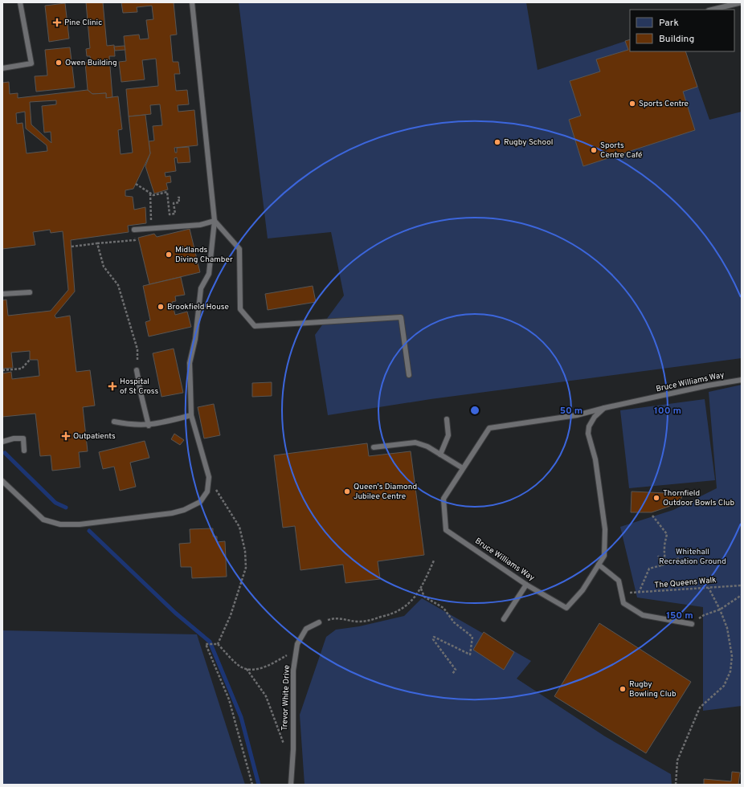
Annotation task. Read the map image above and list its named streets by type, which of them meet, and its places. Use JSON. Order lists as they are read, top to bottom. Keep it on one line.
{"streets":{"lane":["Bruce Williams Way","Trevor White Drive"],"path":["The Queens Walk"]},"parks":["Whitehall Recreation Ground"],"places":{"health":["Pine Clinic","Hospital of St Cross","Outpatients"],"other":["Owen Building","Sports Centre","Rugby School","Sports Centre Café","Midlands Diving Chamber","Brookfield House","Queen's Diamond Jubilee Centre","Thornfield Outdoor Bowls Club","Rugby Bowling Club"]},"legend":["Park","Building"],"rings":["50 m","100 m","150 m"]}
